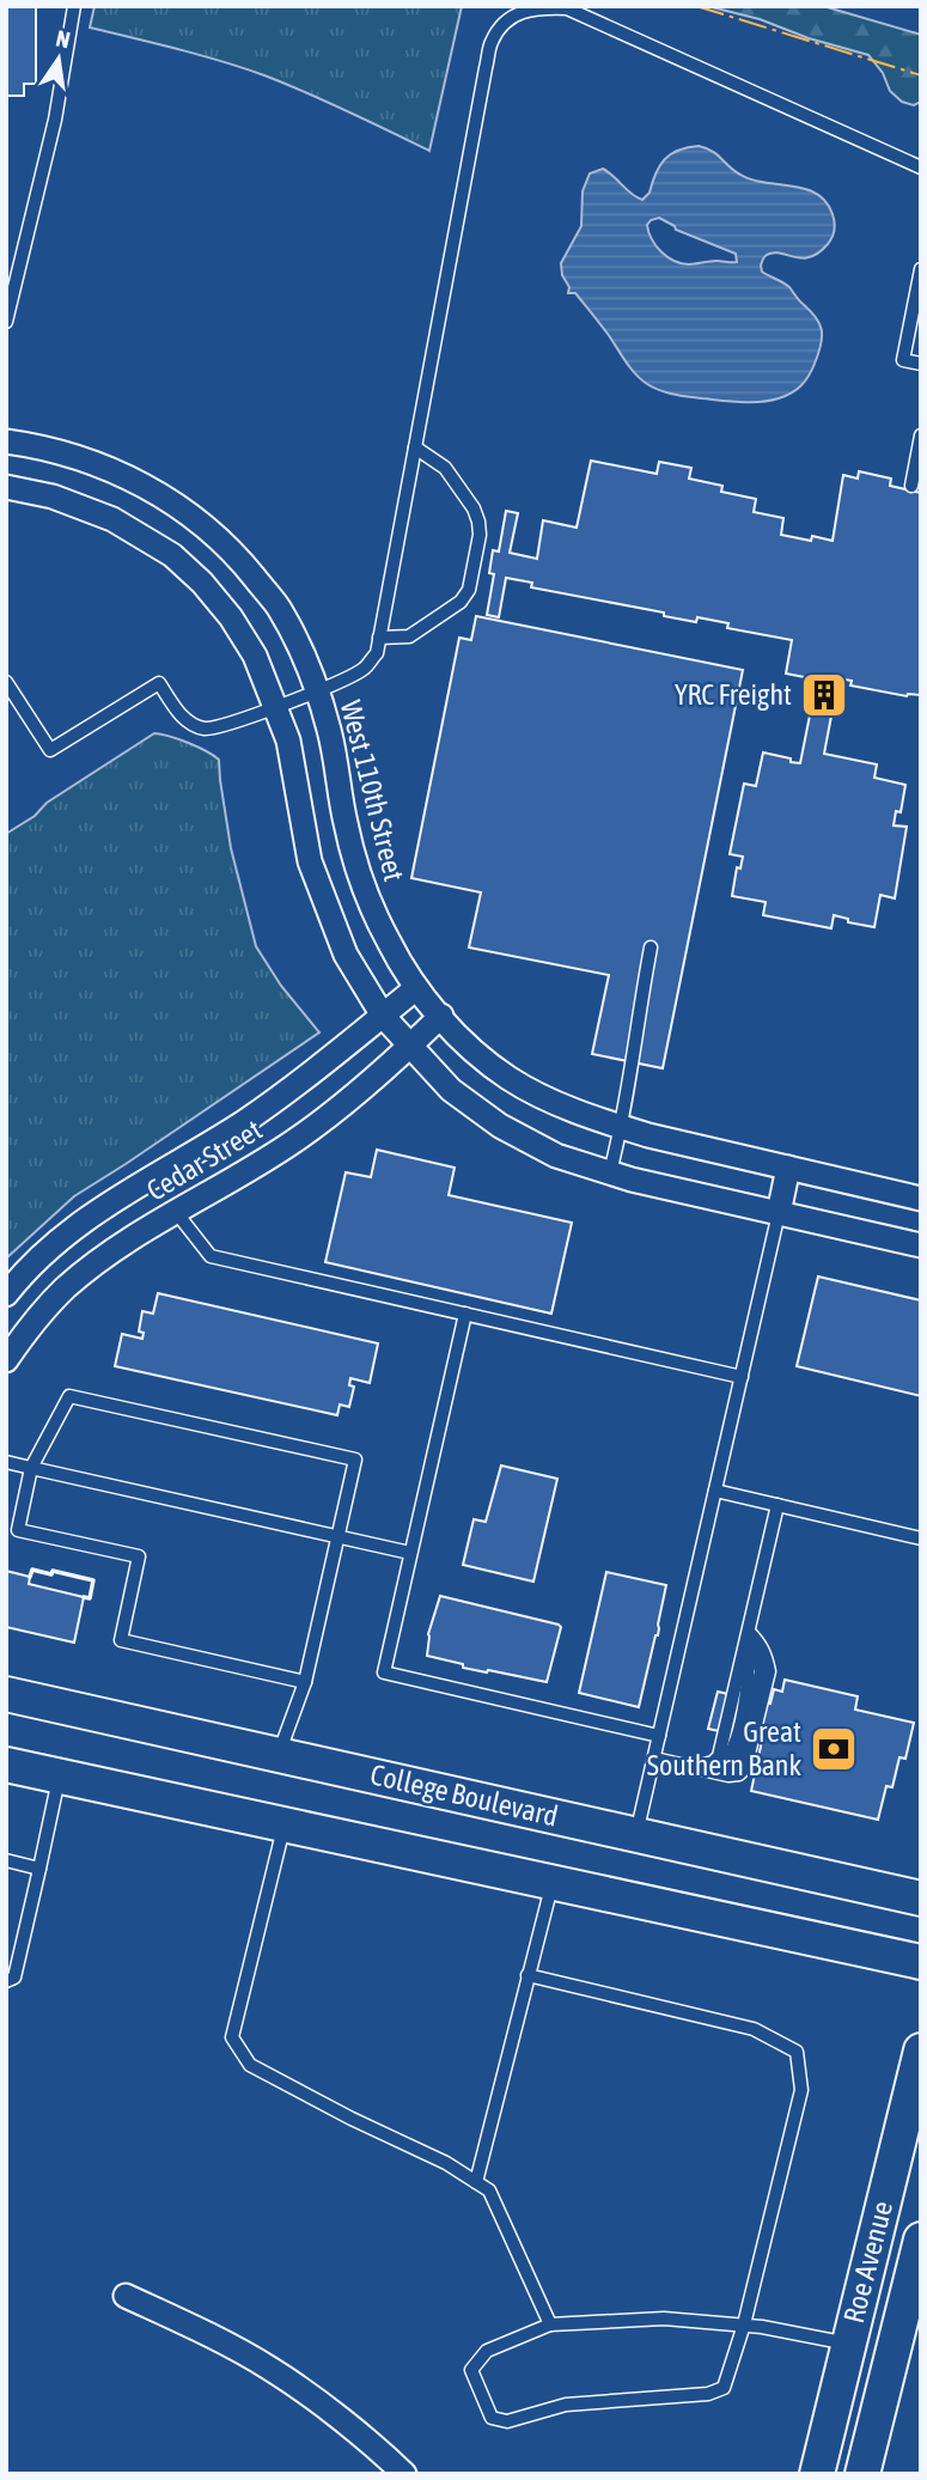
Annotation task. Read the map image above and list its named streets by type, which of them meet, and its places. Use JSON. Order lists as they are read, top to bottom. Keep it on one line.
{"streets":{"main road":["College Boulevard","Roe Avenue"],"street":["West 110th Street","Cedar Street"]},"crossings":[["West 110th Street","Cedar Street"]],"places":{"building":["YRC Freight"],"bank":["Great Southern Bank"]},"north":"top"}
